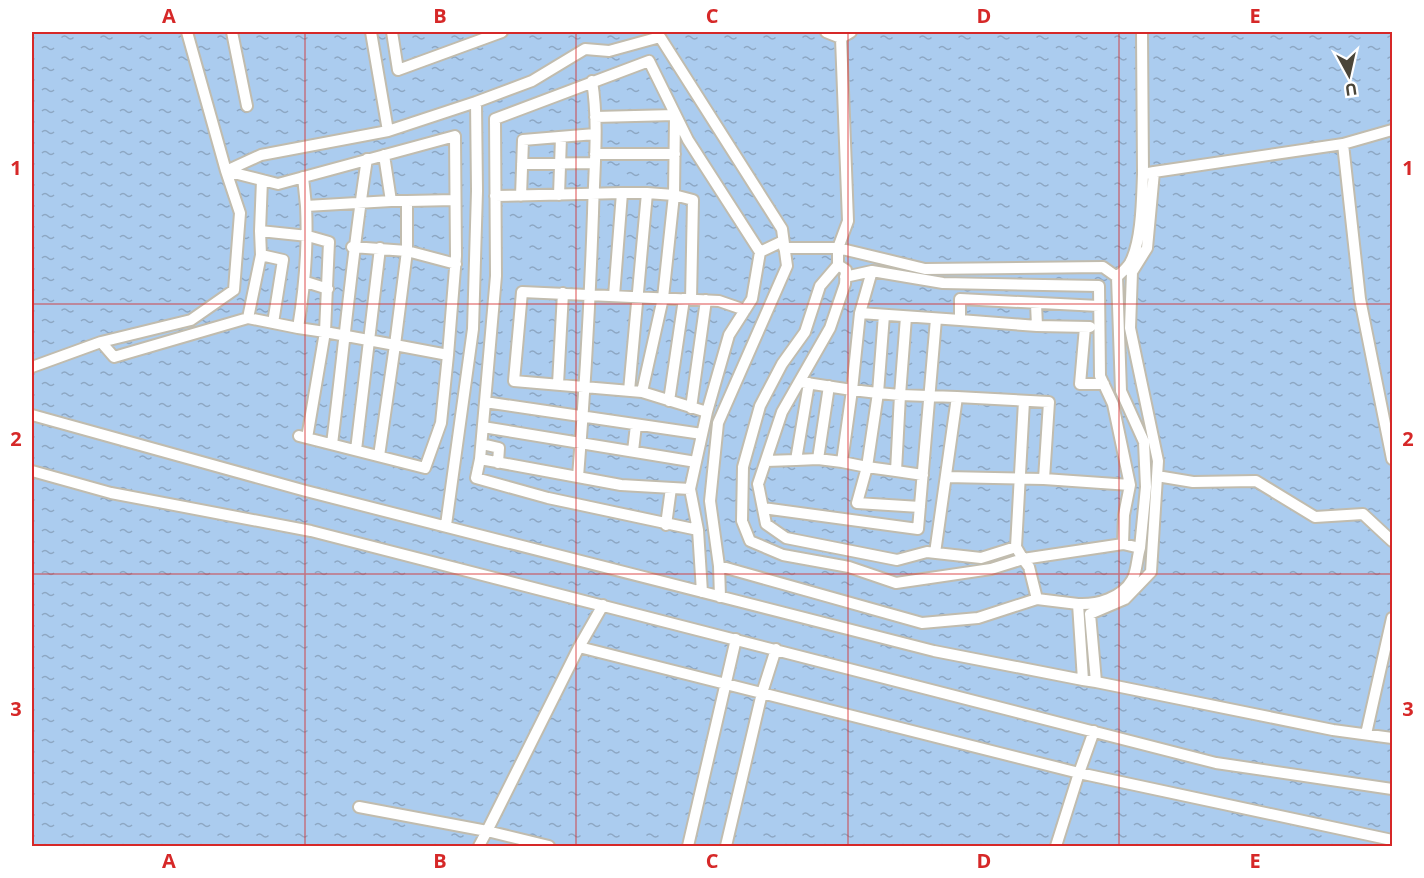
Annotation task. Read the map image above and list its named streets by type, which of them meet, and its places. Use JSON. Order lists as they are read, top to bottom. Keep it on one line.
{"north":"bottom","grid":{"columns":["A","B","C","D","E"],"rows":["1","2","3"]}}
